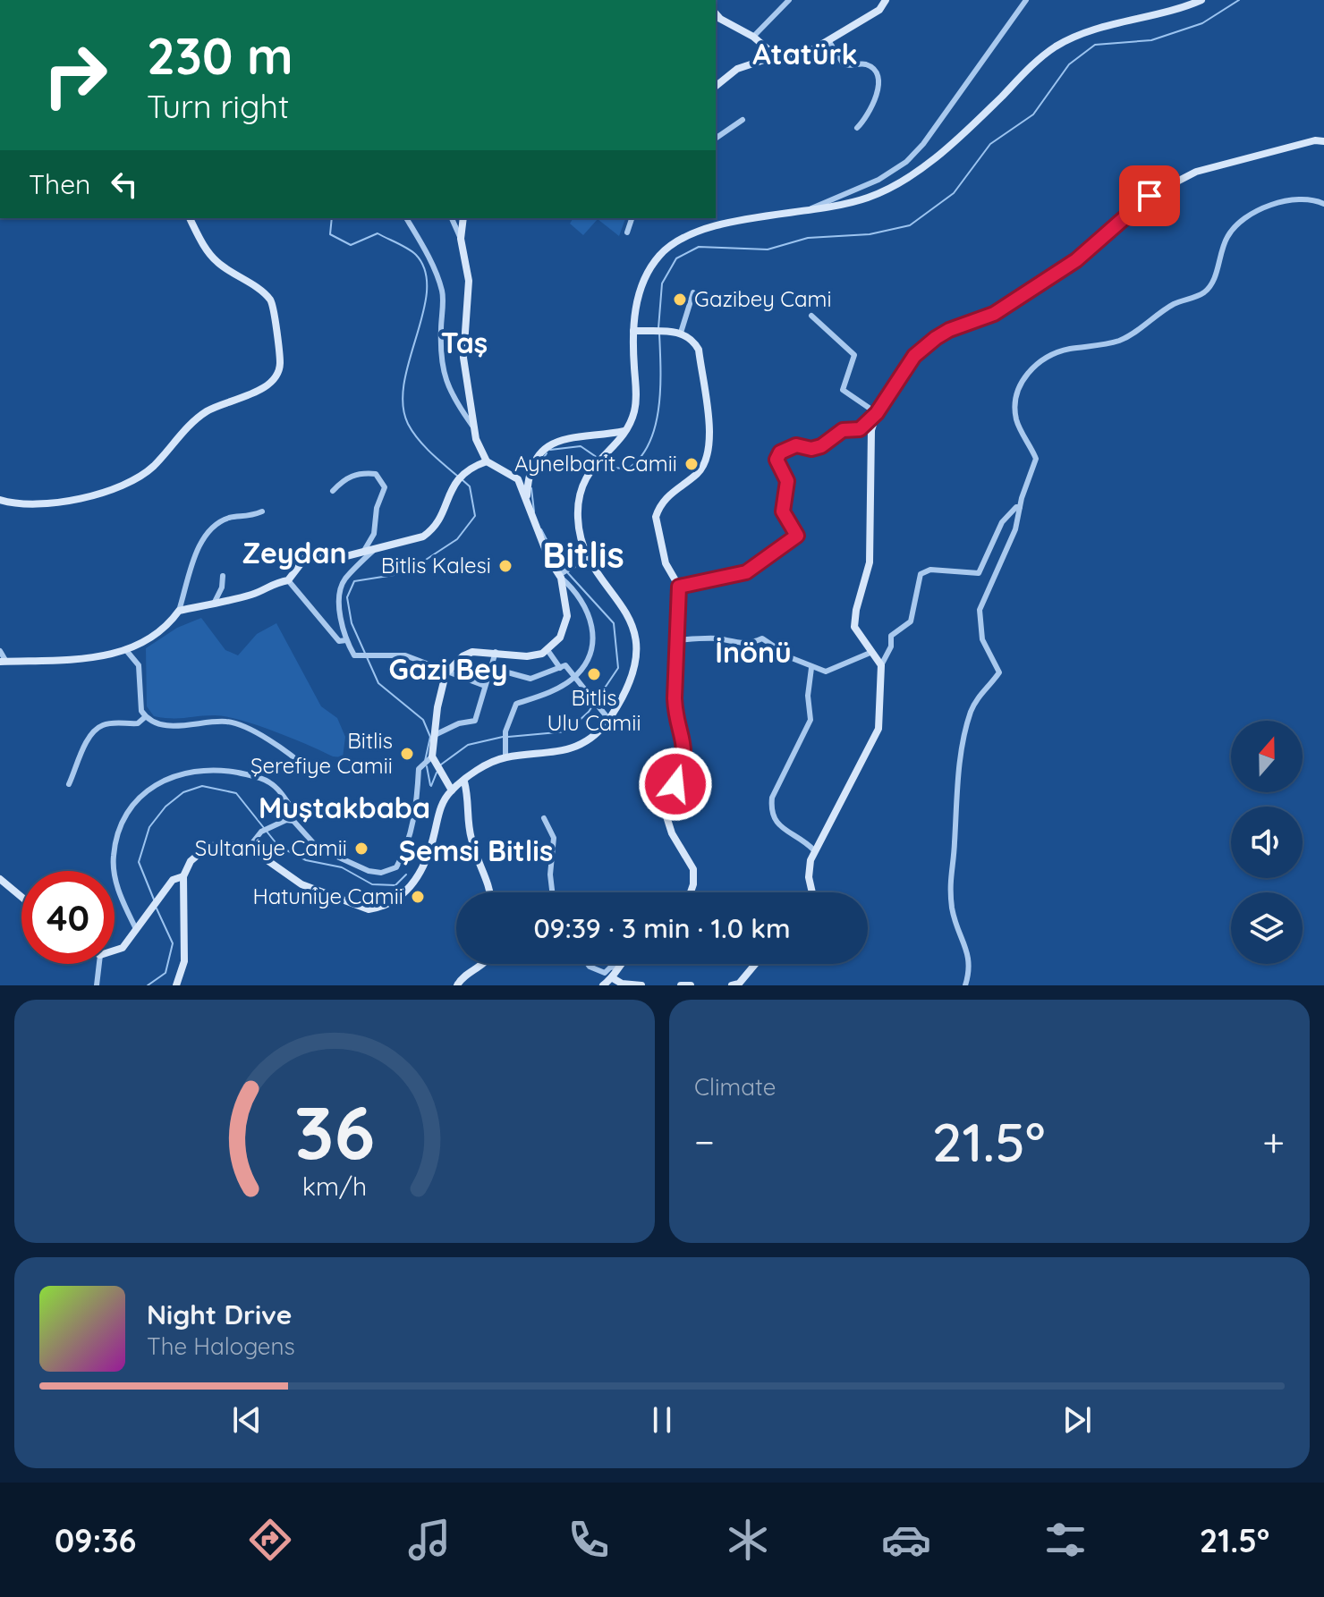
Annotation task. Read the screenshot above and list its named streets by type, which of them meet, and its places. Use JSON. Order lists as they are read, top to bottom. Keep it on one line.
{"districts":["Atatürk","Taş","Zeydan","Bitlis","İnönü","Gazi Bey","Muştakbaba","Şemsi Bitlis"],"places":["Gazibey Cami","Aynelbarit Camii","Bitlis Kalesi","Bitlis Ulu Camii","Bitlis Şerefiye Camii","Sultaniye Camii","Hatuniye Camii"],"north":"top","page":{"turn":["230 m","Turn right"],"then":"Then","limit":"40","trip":"09:39 · 3 min · 1.0 km","tile":"Climate","heat":["−","21.5°","+"],"song":["Night Drive","The Halogens"],"tabs":["09:36","21.5°"],"gauge":["36","km/h"]}}
